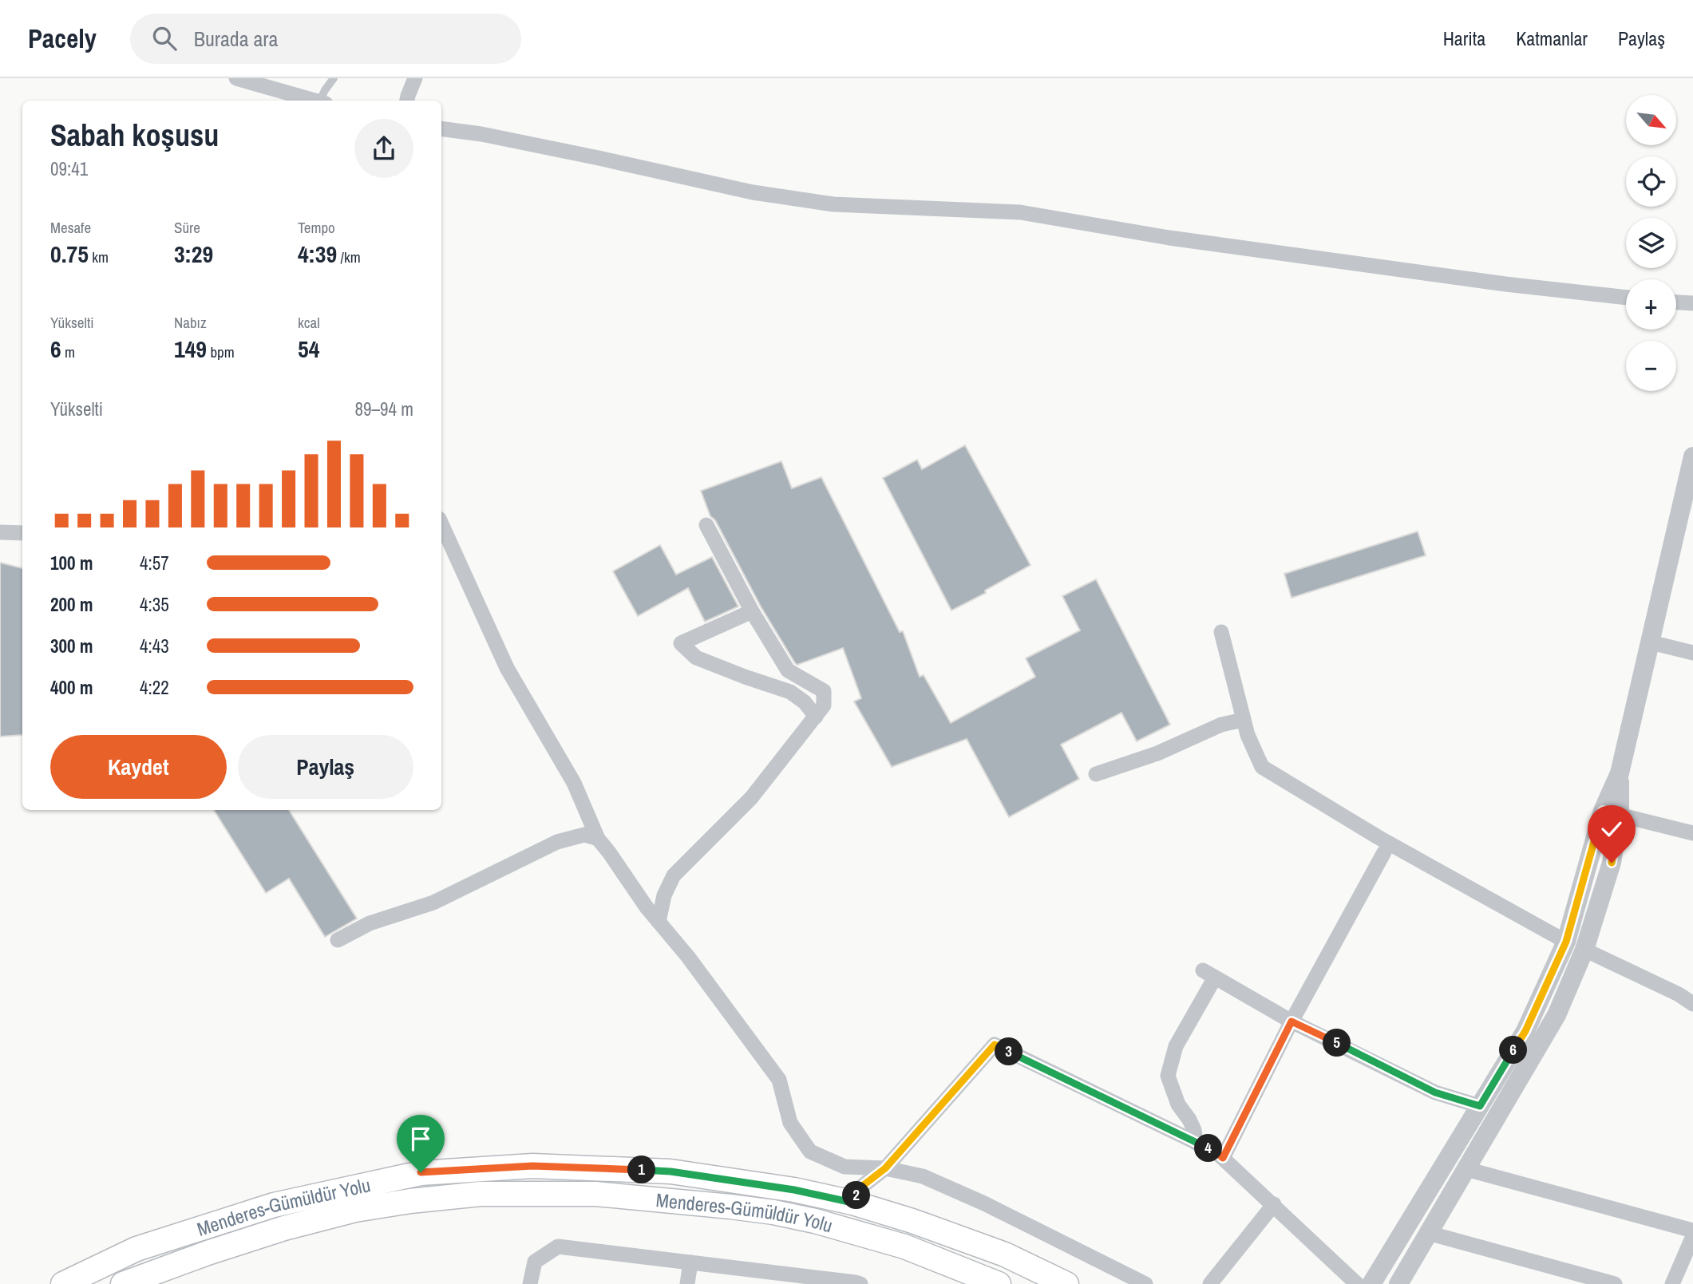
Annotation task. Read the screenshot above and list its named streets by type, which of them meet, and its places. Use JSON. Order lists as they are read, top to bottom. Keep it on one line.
{"streets":{"main road":["Menderes-Gümüldür Yolu"]},"north":"bottom right","page":{"header":"Pacely","search":"Burada ara","nav":["Harita","Katmanlar","Paylaş"],"map_buttons":["+","−"],"heading":["Sabah koşusu","09:41"],"stats":[["Mesafe","0.75 km"],["Süre","3:29"],["Tempo","4:39 /km"],["Yükselti","6 m"],["Nabız","149 bpm"],["kcal","54"]],"chart":["Yükselti","89–94 m"],"list":[{"name":"100 m","note":"4:57"},{"name":"200 m","note":"4:35"},{"name":"300 m","note":"4:43"},{"name":"400 m","note":"4:22"}],"buttons":["Kaydet","Paylaş"],"pins":["5","6","3","4","1","2"]}}
